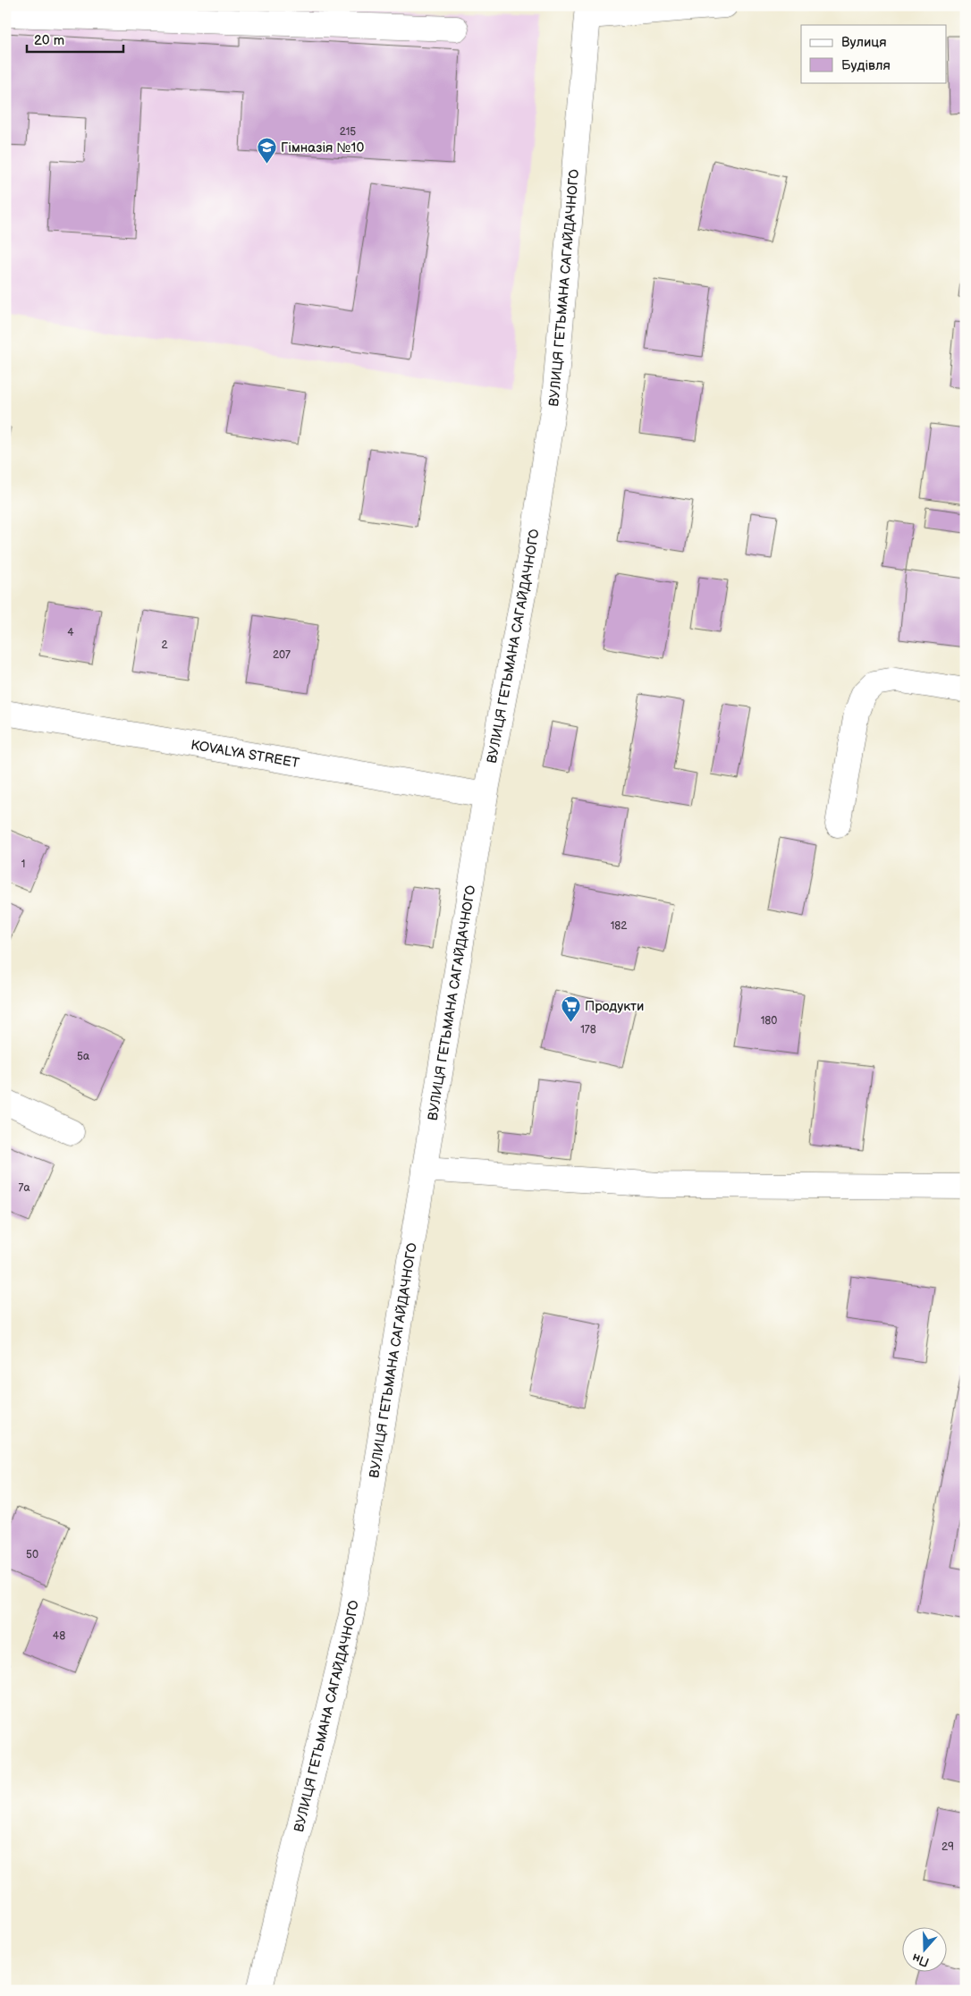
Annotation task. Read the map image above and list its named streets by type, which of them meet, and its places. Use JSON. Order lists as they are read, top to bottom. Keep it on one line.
{"streets":{"main road":["ВУЛИЦЯ ГЕТЬМАНА САГАЙДАЧНОГО","KOVALYA STREET"]},"crossings":[["ВУЛИЦЯ ГЕТЬМАНА САГАЙДАЧНОГО","KOVALYA STREET"]],"places":{"school or university":["Гімназія №10"],"supermarket":["Продукти"]},"house_numbers":["215","4","2","207","1","182","180","178","5а","7а","50","48","29"],"legend":["Вулиця","Будівля"],"scale_bar":"20 m","north":"bottom"}
